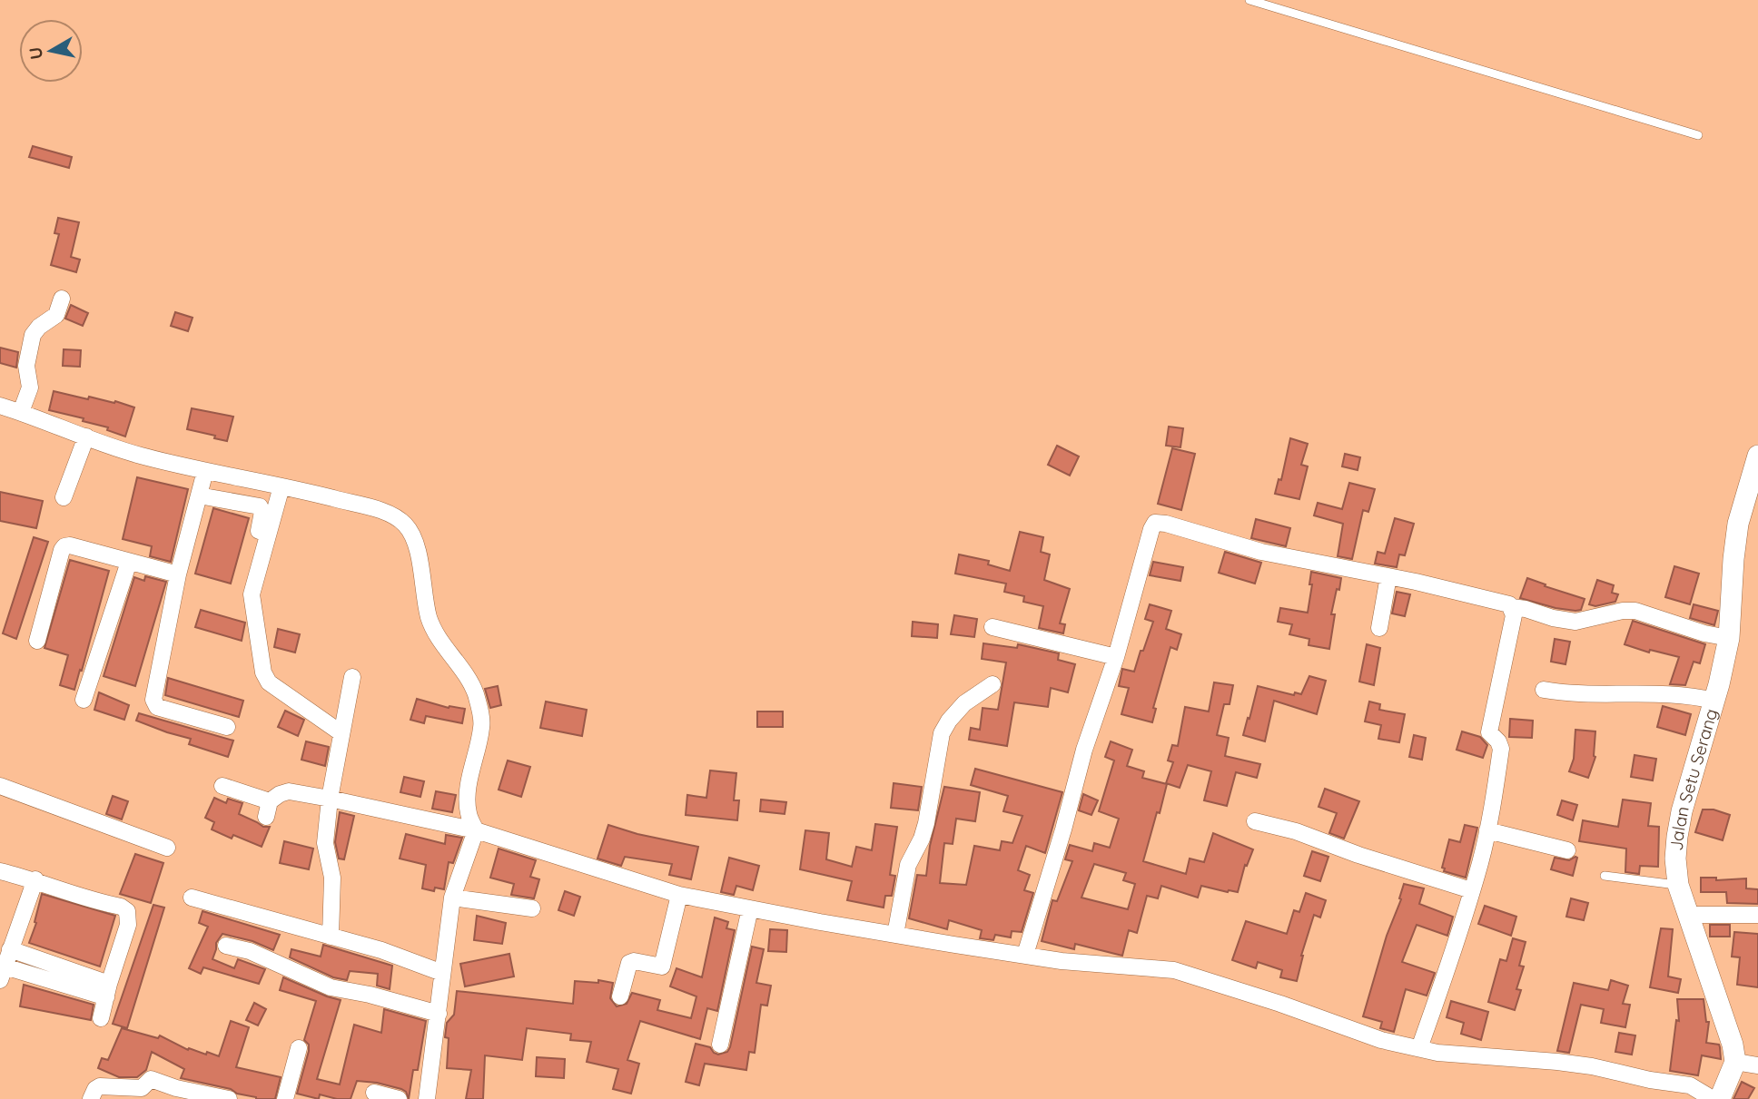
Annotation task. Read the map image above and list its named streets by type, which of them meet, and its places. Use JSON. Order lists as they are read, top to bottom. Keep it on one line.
{"streets":{"street":["Jalan Setu Serang"]},"north":"left"}
